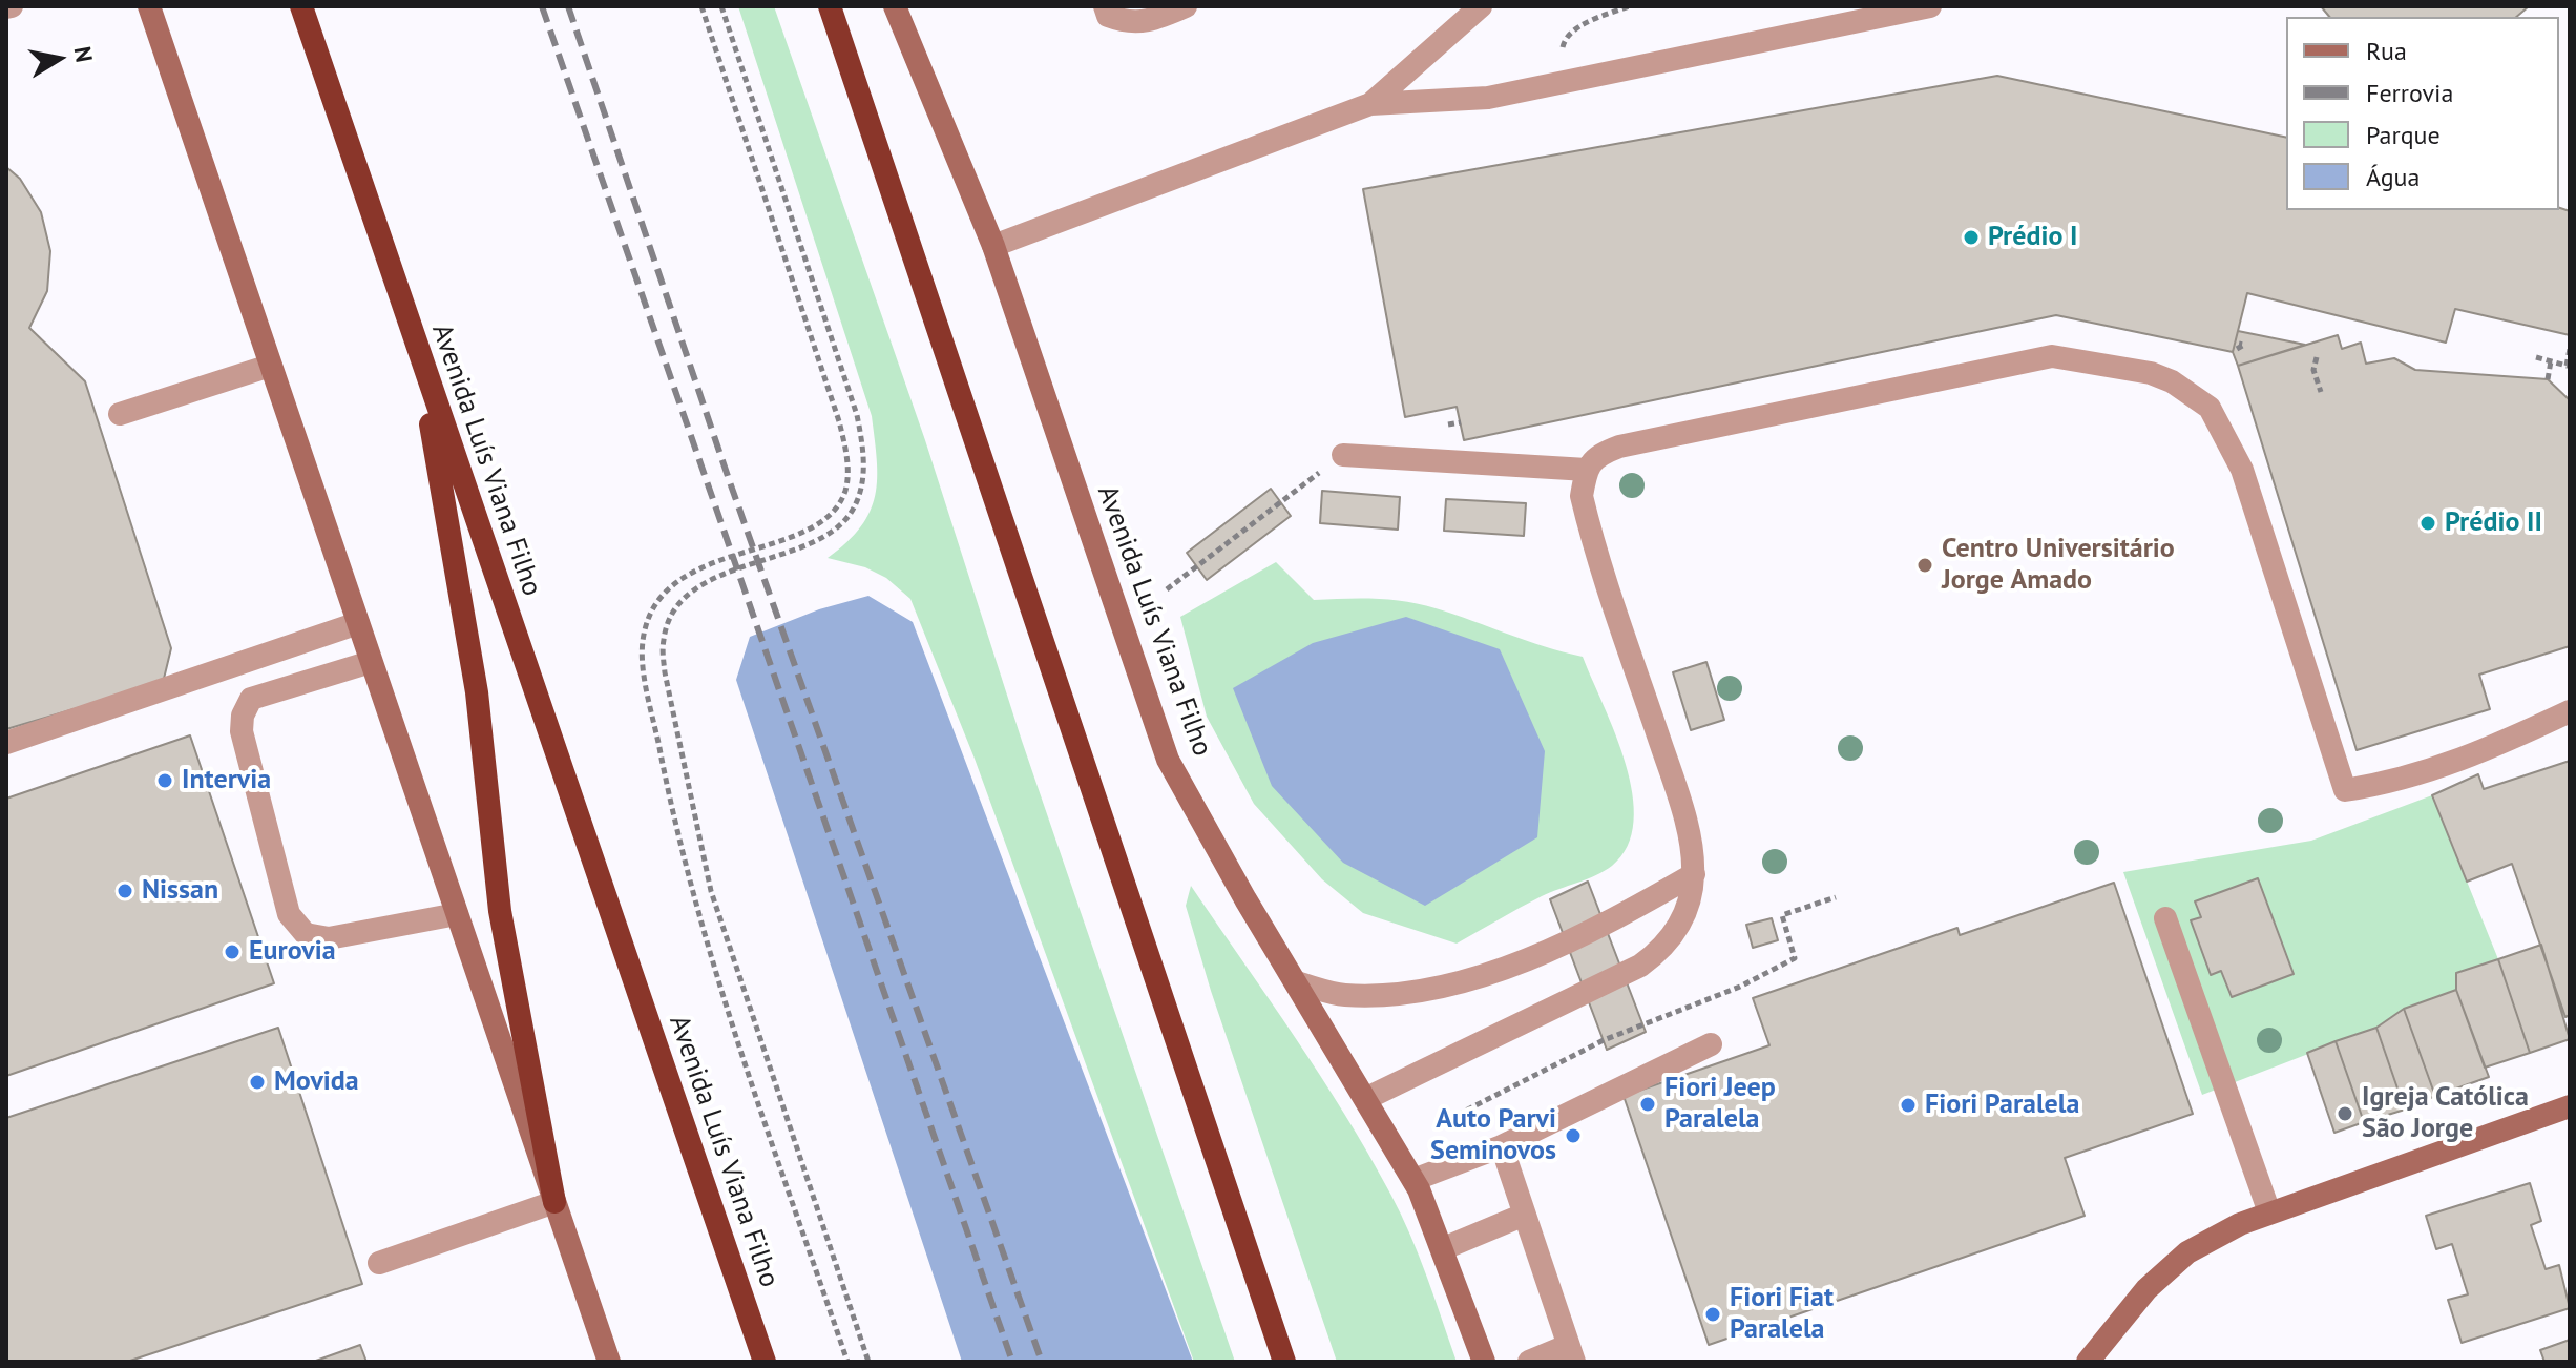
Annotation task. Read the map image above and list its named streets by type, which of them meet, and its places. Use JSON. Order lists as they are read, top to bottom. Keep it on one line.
{"streets":{"highway":["Avenida Luís Viana Filho"]},"places":["Prédio I","Prédio II","Centro Universitário Jorge Amado","Intervia","Nissan","Eurovia","Movida","Fiori Jeep Paralela","Fiori Paralela","Igreja Católica São Jorge","Auto Parvi Seminovos","Fiori Fiat Paralela"],"legend":["Rua","Ferrovia","Parque","Água"],"north":"right"}
